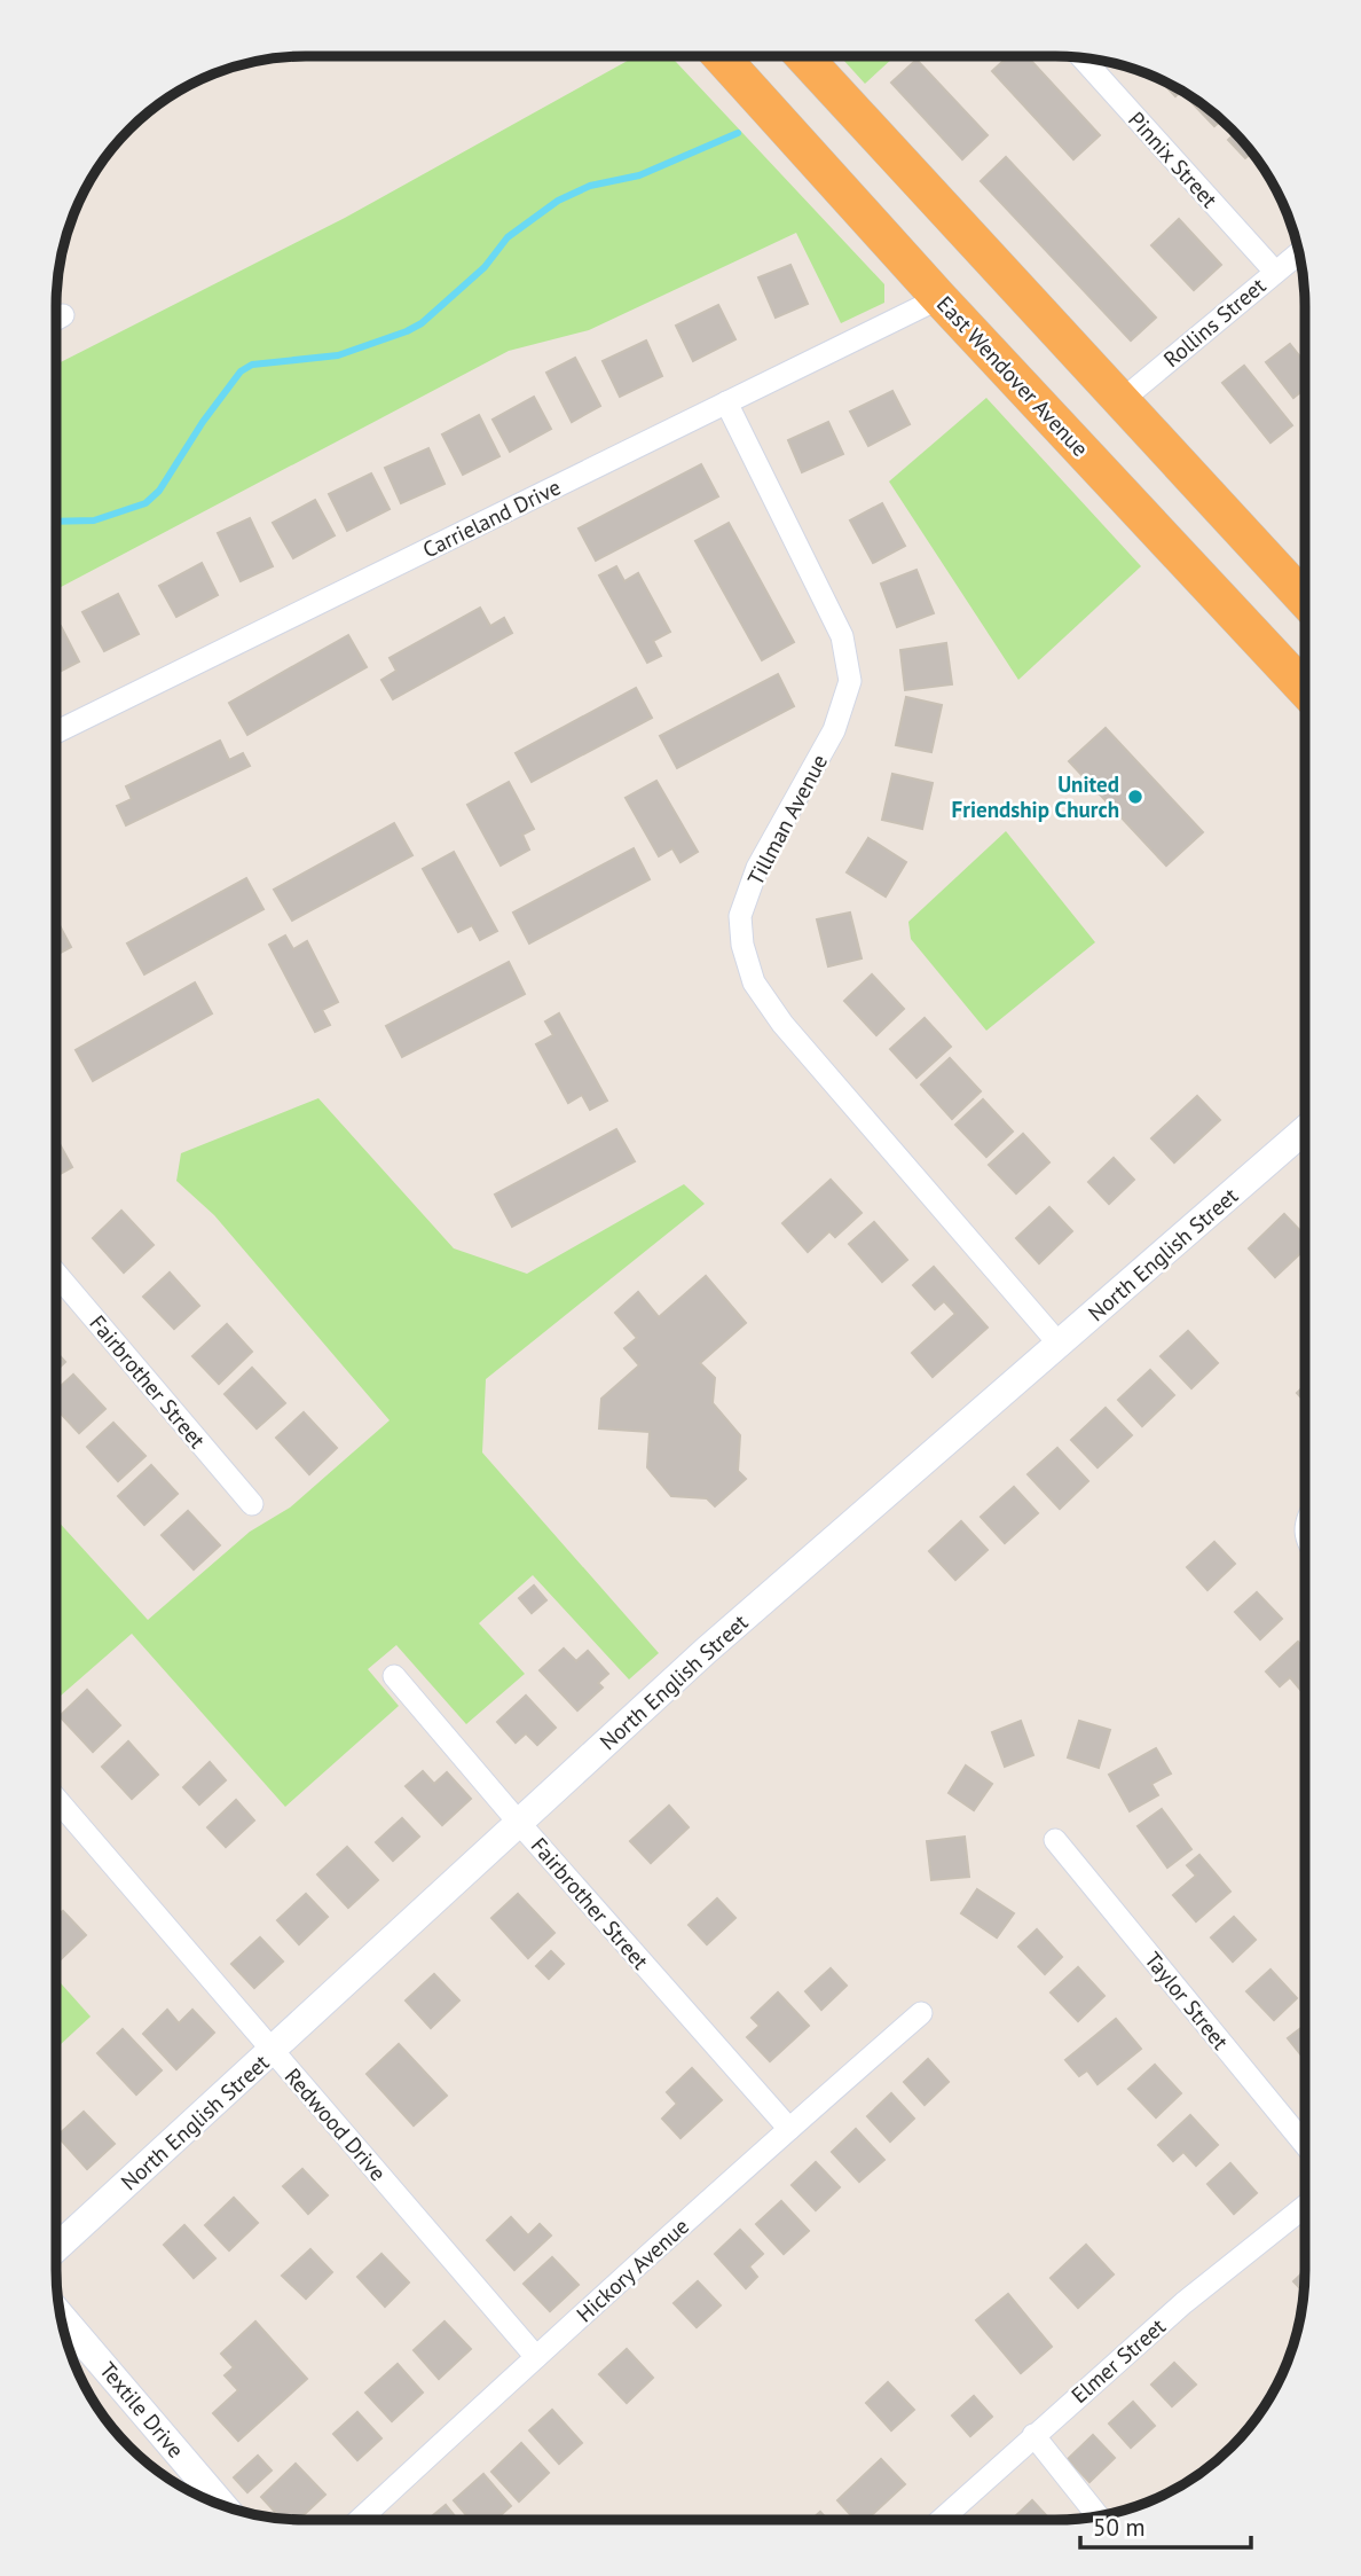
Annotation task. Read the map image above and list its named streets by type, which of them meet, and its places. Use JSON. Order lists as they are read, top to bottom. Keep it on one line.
{"streets":{"highway":["East Wendover Avenue"],"street":["Pinnix Street","Rollins Street","Carrieland Drive","Tillman Avenue","North English Street","Fairbrother Street","Taylor Street","Redwood Drive","Hickory Avenue","Elmer Street","Textile Drive"]},"crossings":[["Pinnix Street","Rollins Street"],["East Wendover Avenue","Carrieland Drive"],["Carrieland Drive","Tillman Avenue"],["Tillman Avenue","North English Street"],["North English Street","Fairbrother Street"],["North English Street","Redwood Drive"],["Fairbrother Street","Hickory Avenue"],["Redwood Drive","Hickory Avenue"]],"places":["United Friendship Church"],"scale_bar":"50 m"}
